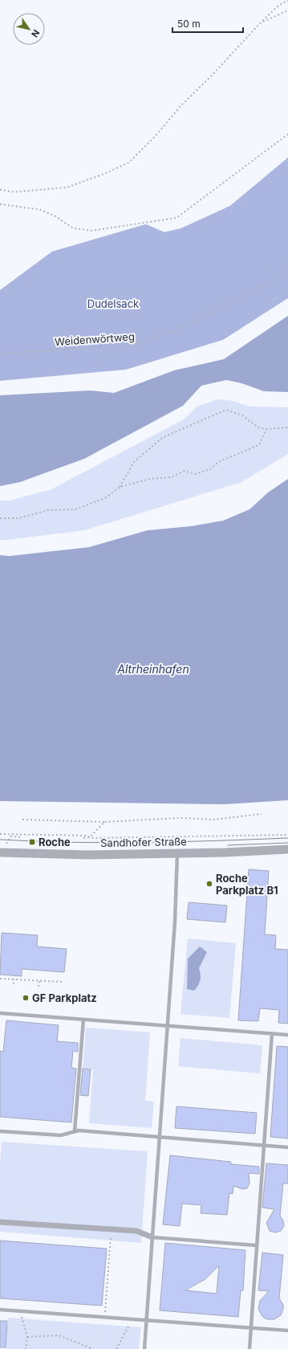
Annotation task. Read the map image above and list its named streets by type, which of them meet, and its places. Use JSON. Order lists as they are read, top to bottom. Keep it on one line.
{"streets":{"street":["Sandhofer Straße"],"path":["Weidenwörtweg"]},"water":["Altrheinhafen"],"parks":["Dudelsack"],"places":{"transit":["Roche"],"other":["Roche Parkplatz B1","GF Parkplatz"]},"scale_bar":"50 m","north":"bottom right"}
